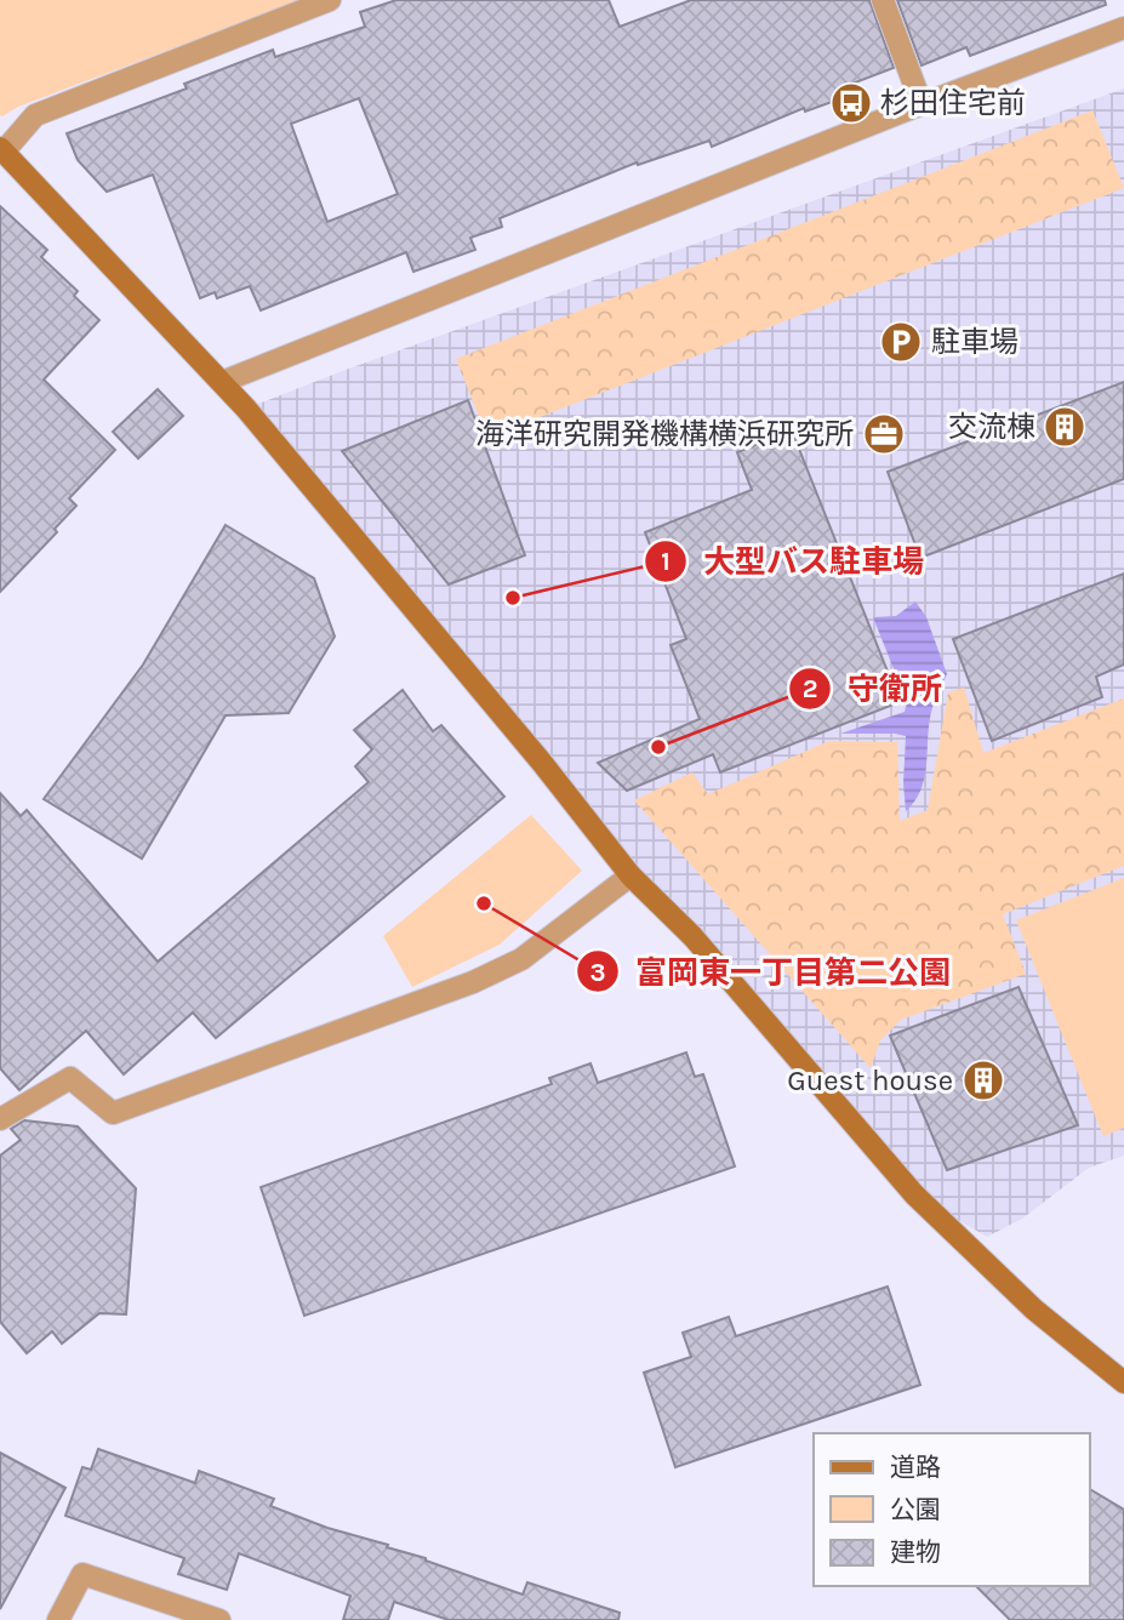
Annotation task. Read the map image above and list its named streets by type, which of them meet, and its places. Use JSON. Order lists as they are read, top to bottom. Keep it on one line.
{"places":{"bus stop":["杉田住宅前"],"parking":["駐車場"],"building":["交流棟","Guest house"],"office":["海洋研究開発機構横浜研究所"],"other":["大型バス駐車場","守衛所","富岡東一丁目第二公園"]},"legend":["道路","公園","建物"]}
